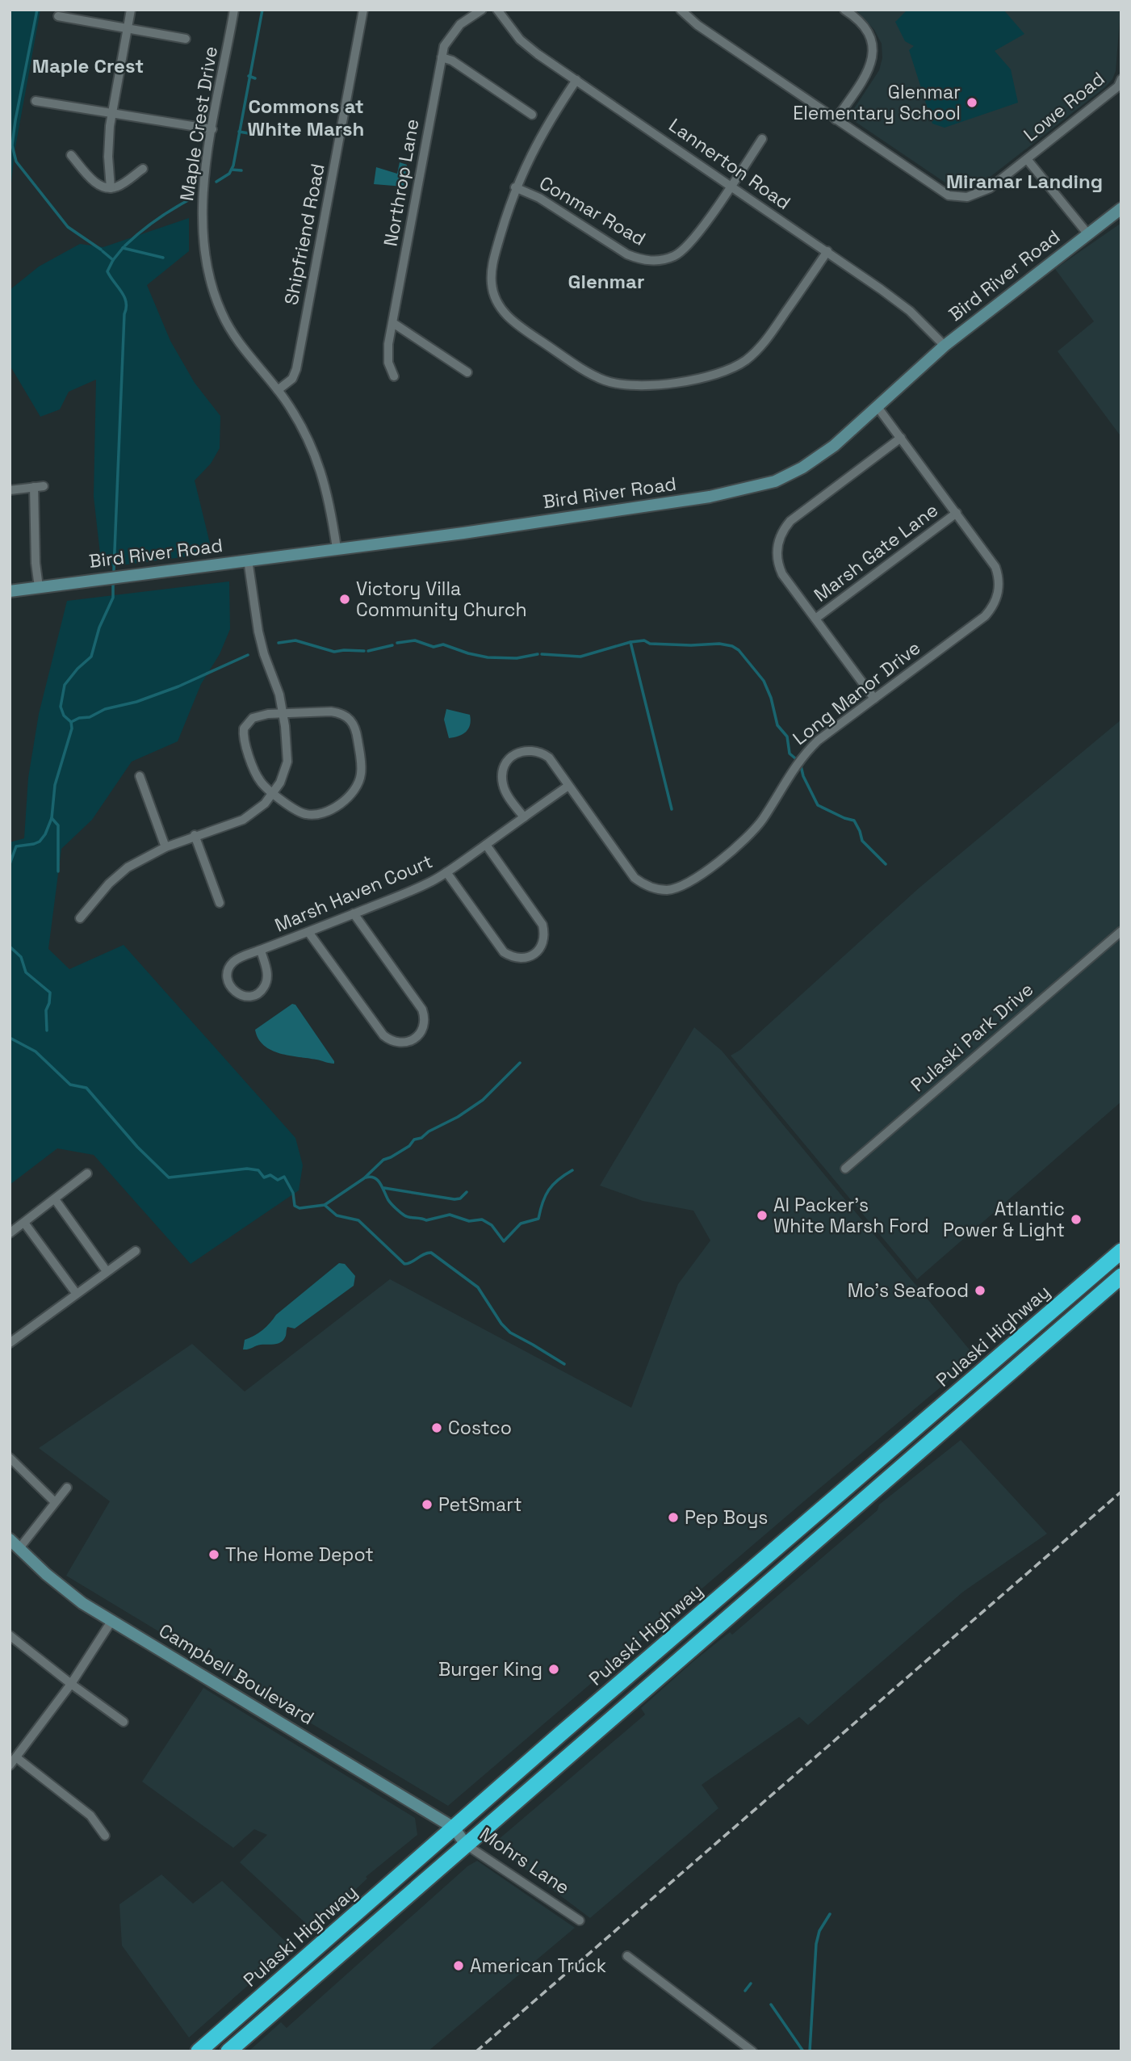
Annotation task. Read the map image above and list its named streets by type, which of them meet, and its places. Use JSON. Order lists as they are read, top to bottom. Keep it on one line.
{"streets":{"highway":["Pulaski Highway"],"street":["Lowe Road","Maple Crest Drive","Lannerton Road","Northrop Lane","Conmar Road","Shipfriend Road","Bird River Road","Marsh Gate Lane","Long Manor Drive","Marsh Haven Court","Pulaski Park Drive","Campbell Boulevard","Mohrs Lane"]},"crossings":[["Maple Crest Drive","Shipfriend Road"],["Maple Crest Drive","Bird River Road"],["Lannerton Road","Conmar Road"],["Lannerton Road","Bird River Road"],["Bird River Road","Long Manor Drive"],["Marsh Gate Lane","Long Manor Drive"],["Long Manor Drive","Marsh Haven Court"],["Pulaski Highway","Campbell Boulevard"],["Pulaski Highway","Mohrs Lane"],["Campbell Boulevard","Mohrs Lane"]],"districts":["Maple Crest","Commons at White Marsh","Miramar Landing","Glenmar"],"places":["Glenmar Elementary School","Victory Villa Community Church","Al Packer's White Marsh Ford","Atlantic Power & Light","Mo's Seafood","Costco","PetSmart","Pep Boys","The Home Depot","Burger King","American Truck"]}
